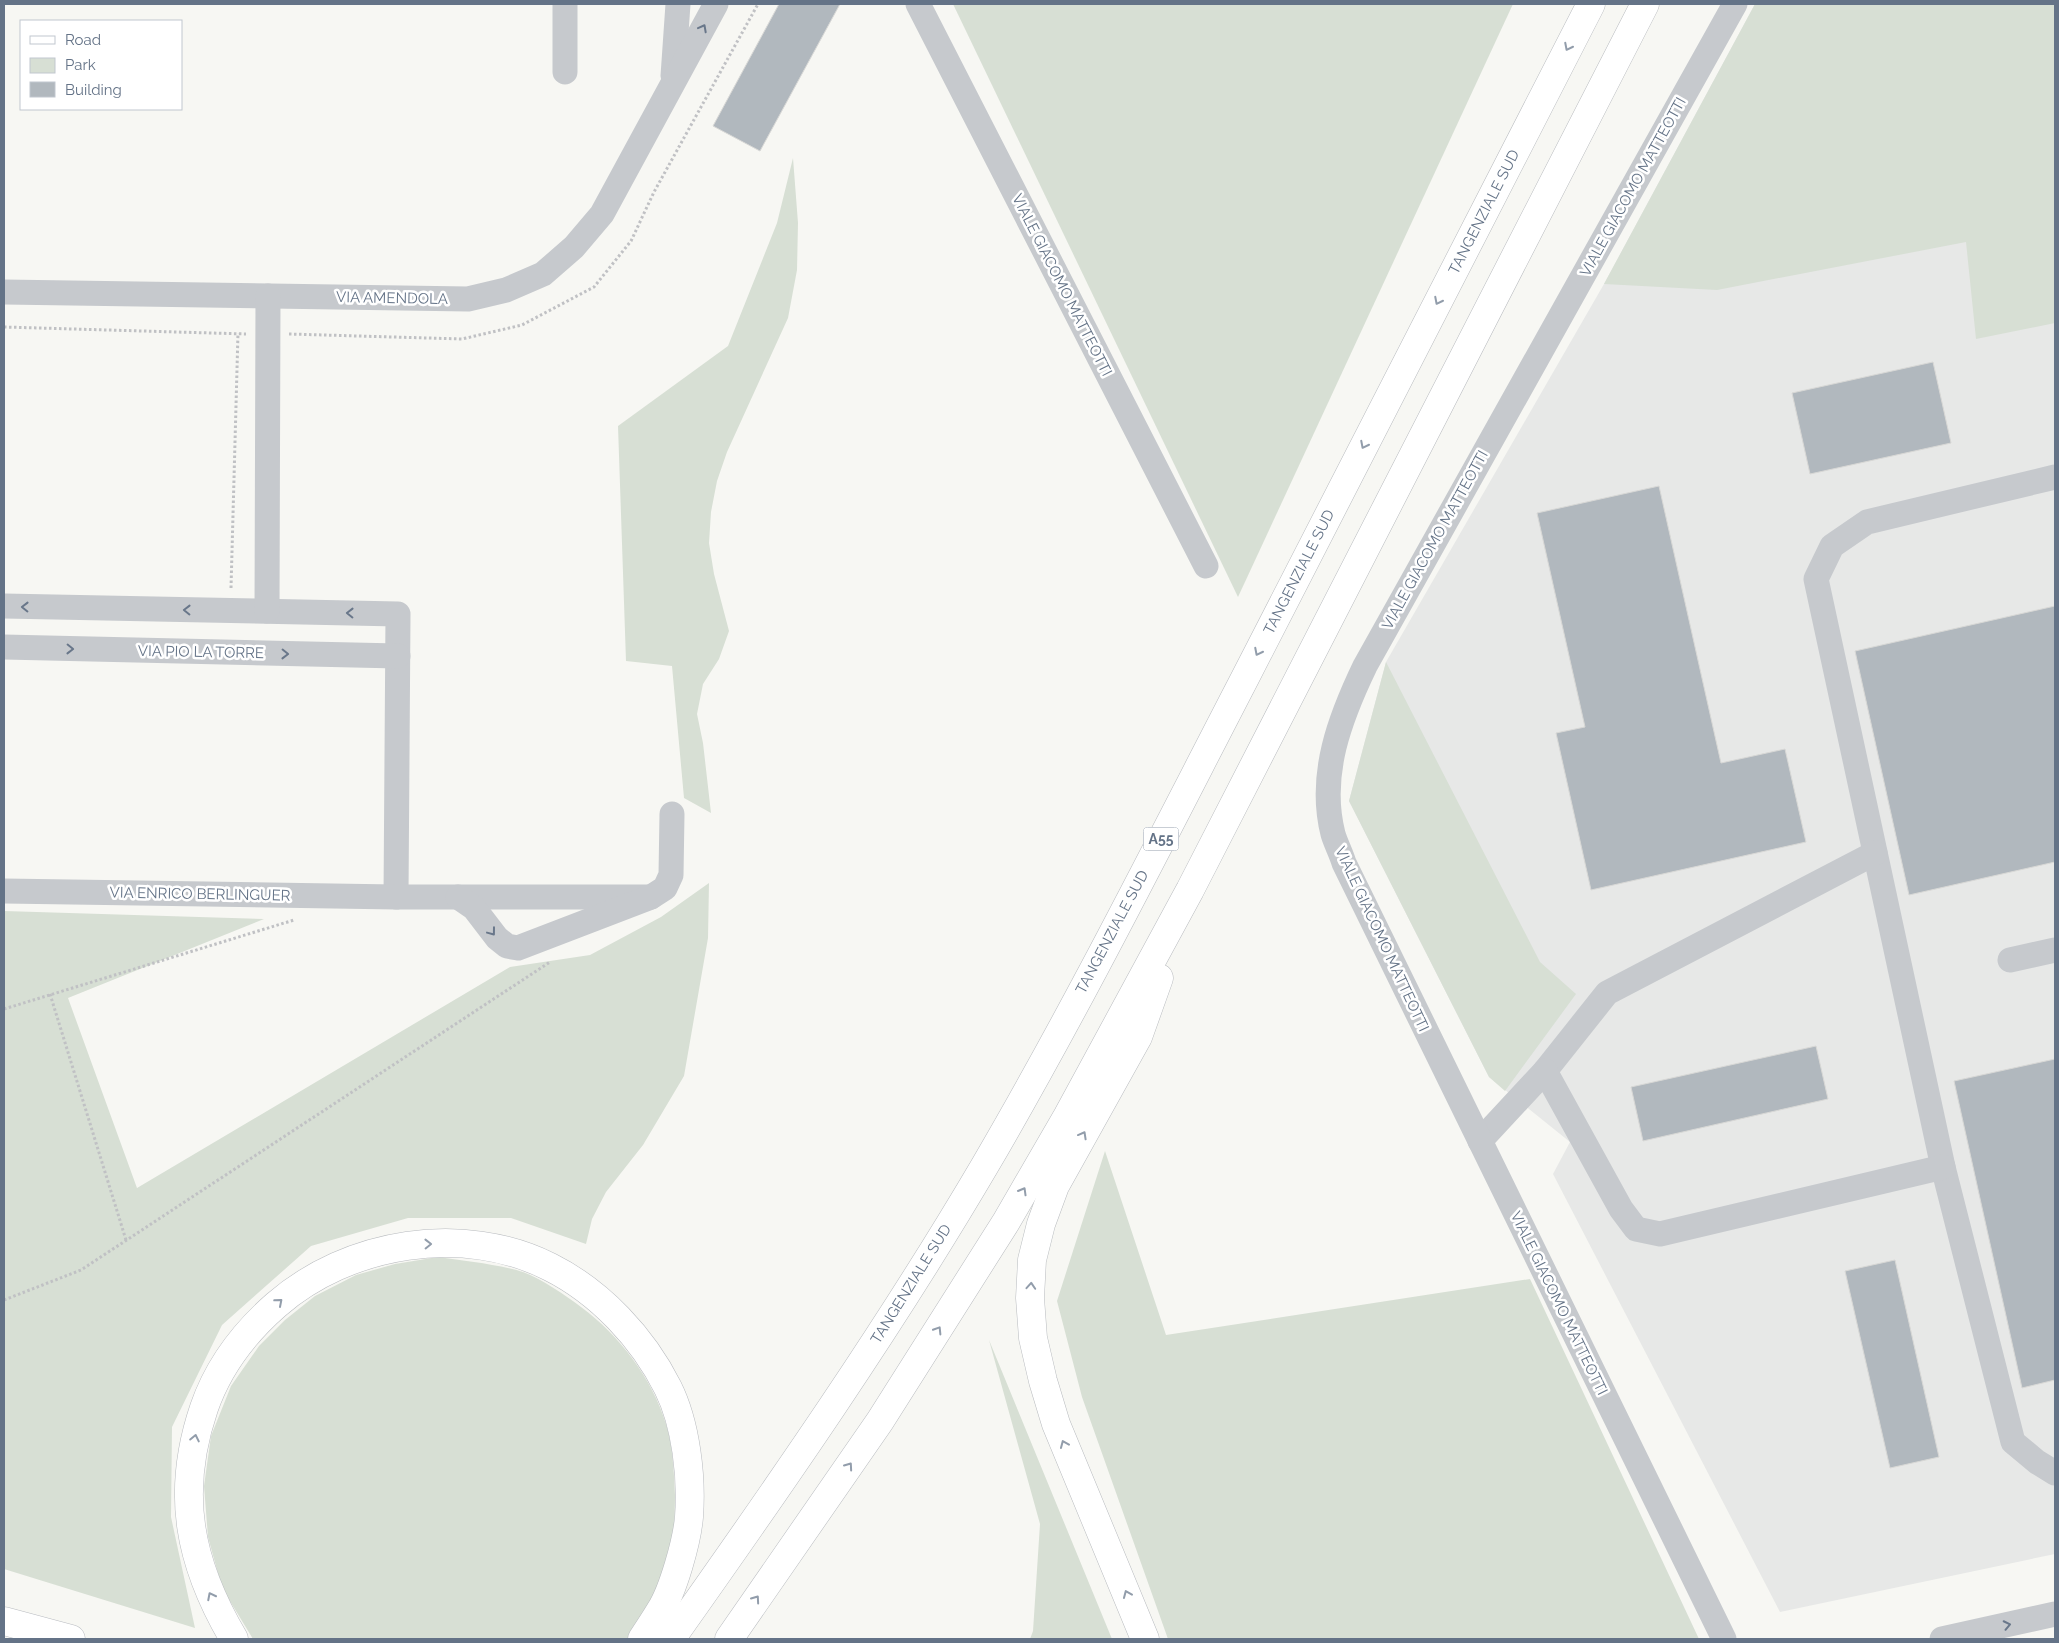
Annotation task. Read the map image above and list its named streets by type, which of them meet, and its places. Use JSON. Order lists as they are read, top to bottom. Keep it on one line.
{"streets":{"main road":["TANGENZIALE SUD","A55"],"street":["VIALE GIACOMO MATTEOTTI","VIA AMENDOLA","VIA PIO LA TORRE","VIA ENRICO BERLINGUER"]},"legend":["Road","Park","Building"]}
